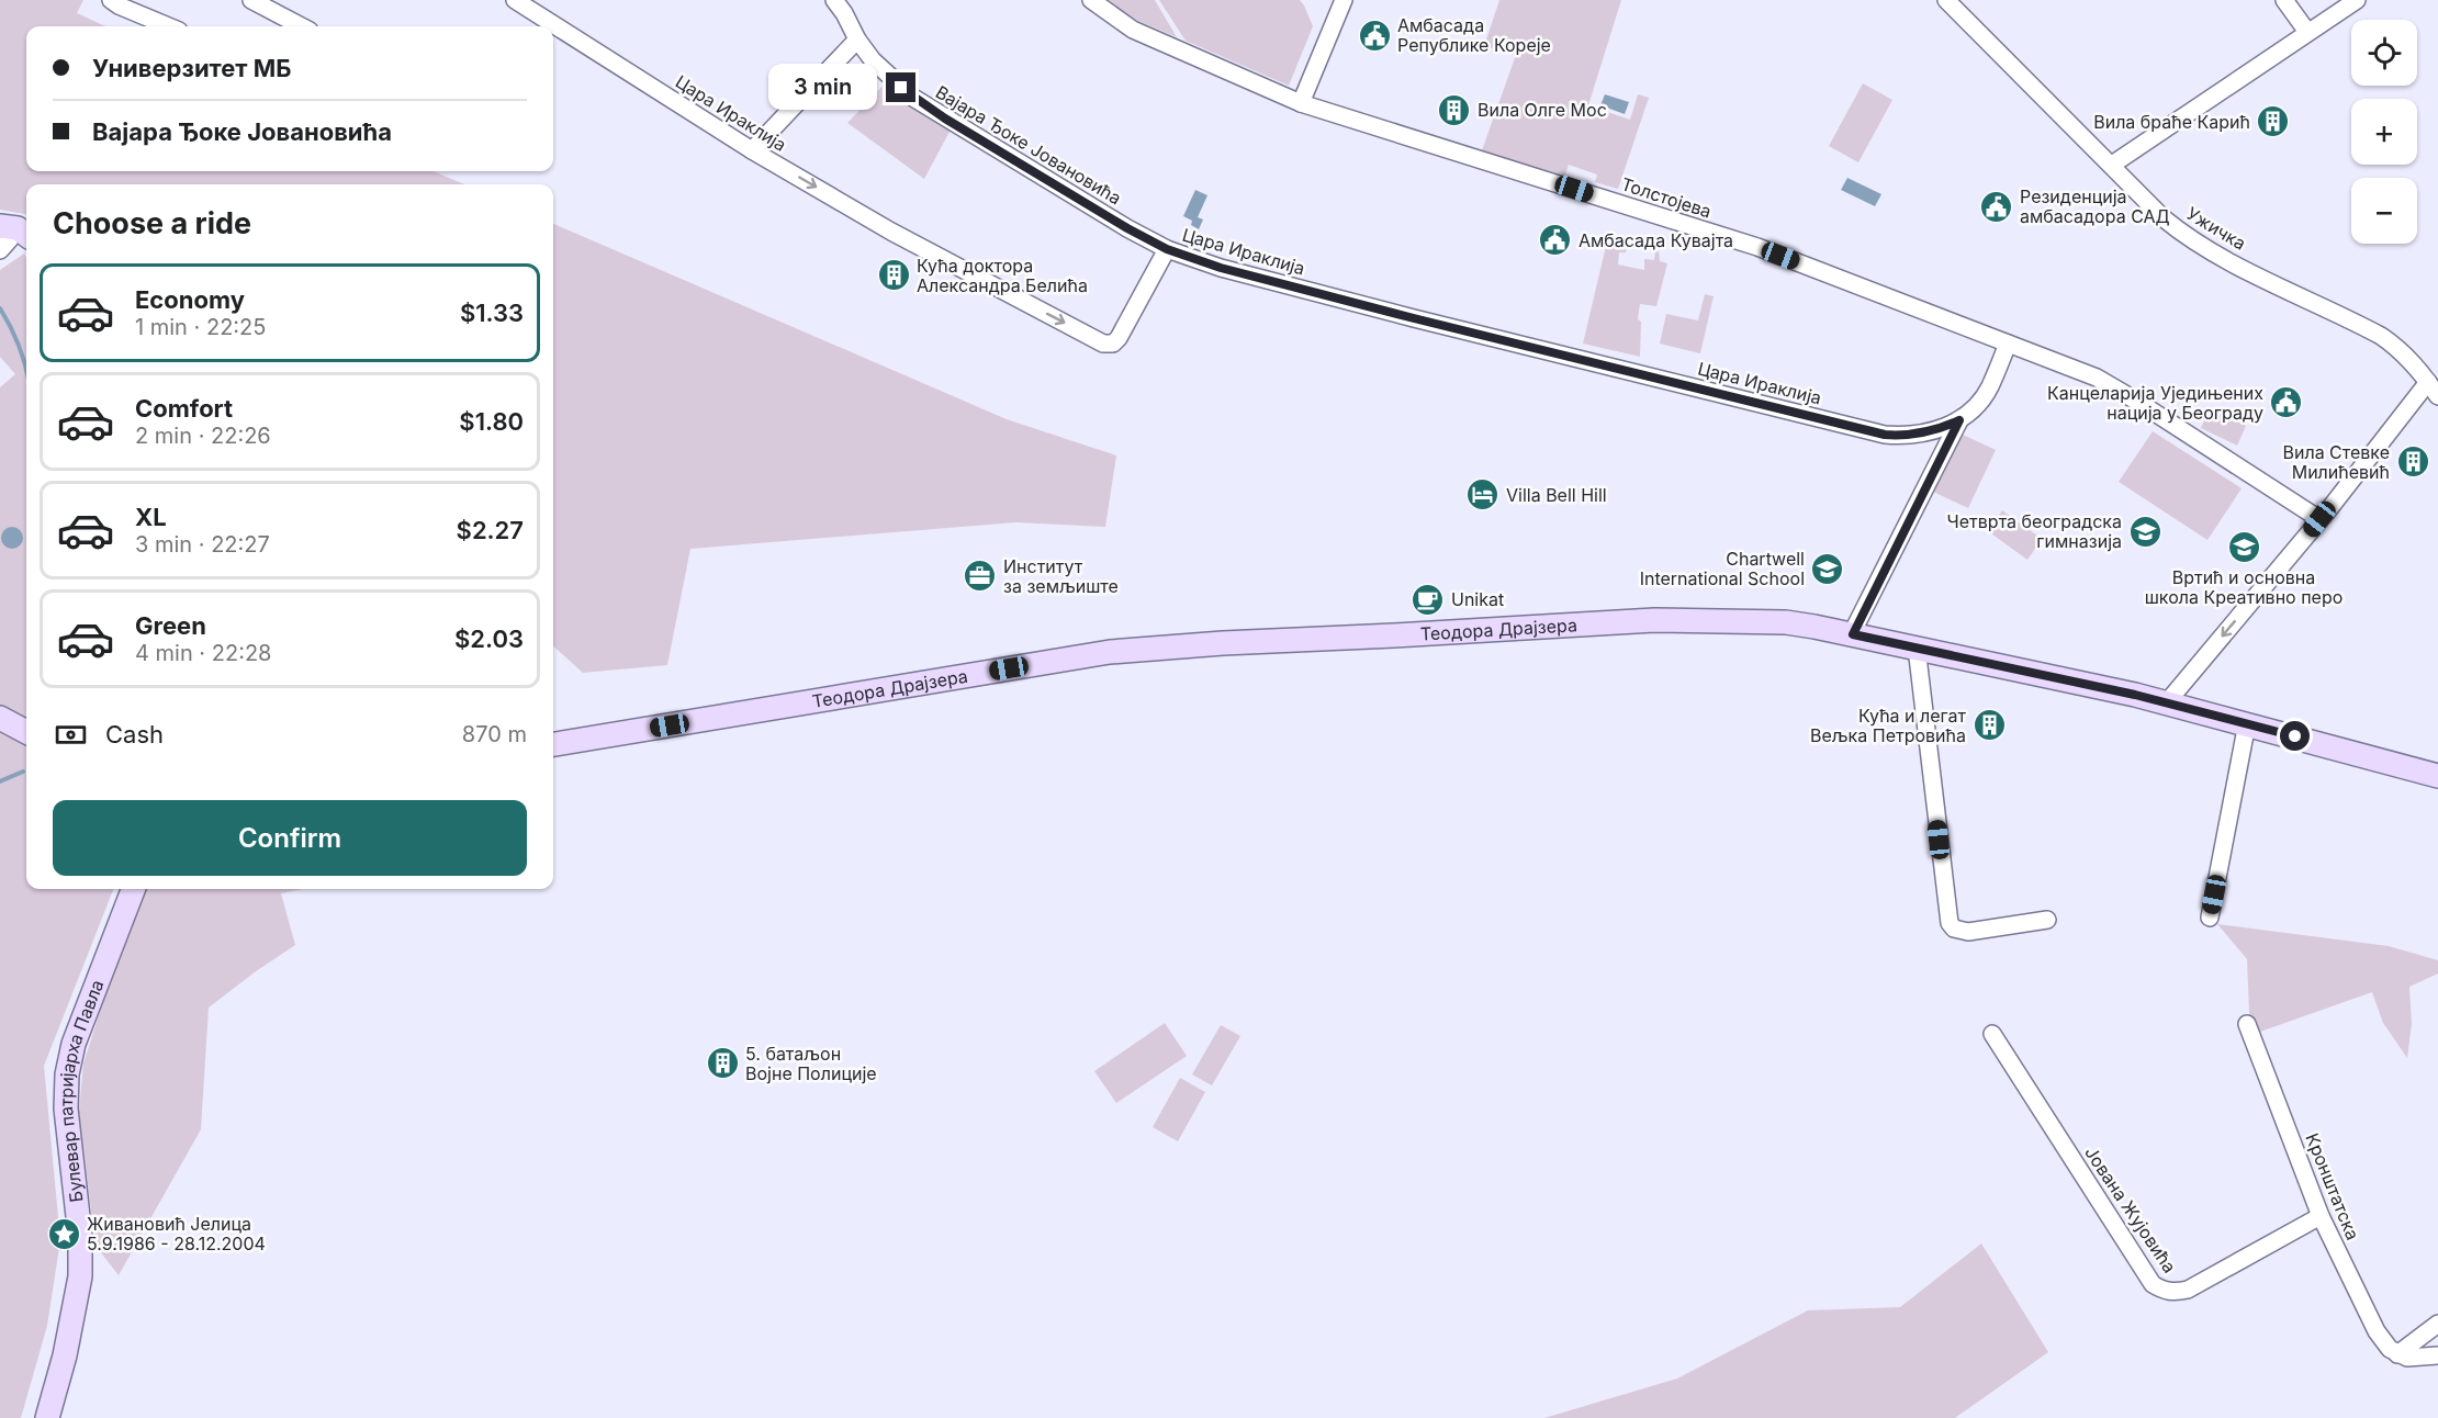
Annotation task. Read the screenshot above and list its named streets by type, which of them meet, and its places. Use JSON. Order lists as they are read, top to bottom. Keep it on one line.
{"streets":{"main road":["Теодора Драјзера","Булевар патријарха Павла"],"street":["Цара Ираклија","Вајара Ђоке Јовановића","Толстојева","Ужичка","Кронштатска","Јована Жујовића"]},"crossings":[["Цара Ираклија","Вајара Ђоке Јовановића"],["Цара Ираклија","Толстојева"],["Кронштатска","Јована Жујовића"]],"places":{"public building":["Амбасада Републике Кореје","Резиденција амбасадора САД","Амбасада Кувајта","Канцеларија Уједињених нација у Београду"],"building":["Вила Олге Мос","Вила браће Карић","Кућа доктора Александра Белића","Вила Стевке Милићевић","Кућа и легат Вељка Петровића","5. батаљон Војне Полиције"],"hotel":["Villa Bell Hill"],"school or university":["Четврта београдска гимназија","Вртић и основна школа Креативно перо","Chartwell International School"],"office":["Институт за земљиште"],"cafe":["Unikat"],"place":["Живановић Јелица 5.9.1986 - 28.12.2004"]},"page":{"map_buttons":["+","−"],"banner":["Универзитет МБ","Вајара Ђоке Јовановића"],"bubble":"3 min","heading":"Choose a ride","list":[{"name":"Economy","note":"1 min · 22:25","value":"$1.33"},{"name":"Comfort","note":"2 min · 22:26","value":"$1.80"},{"name":"XL","note":"3 min · 22:27","value":"$2.27"},{"name":"Green","note":"4 min · 22:28","value":"$2.03"}],"pay":["Cash","870 m"],"buttons":"Confirm"}}
